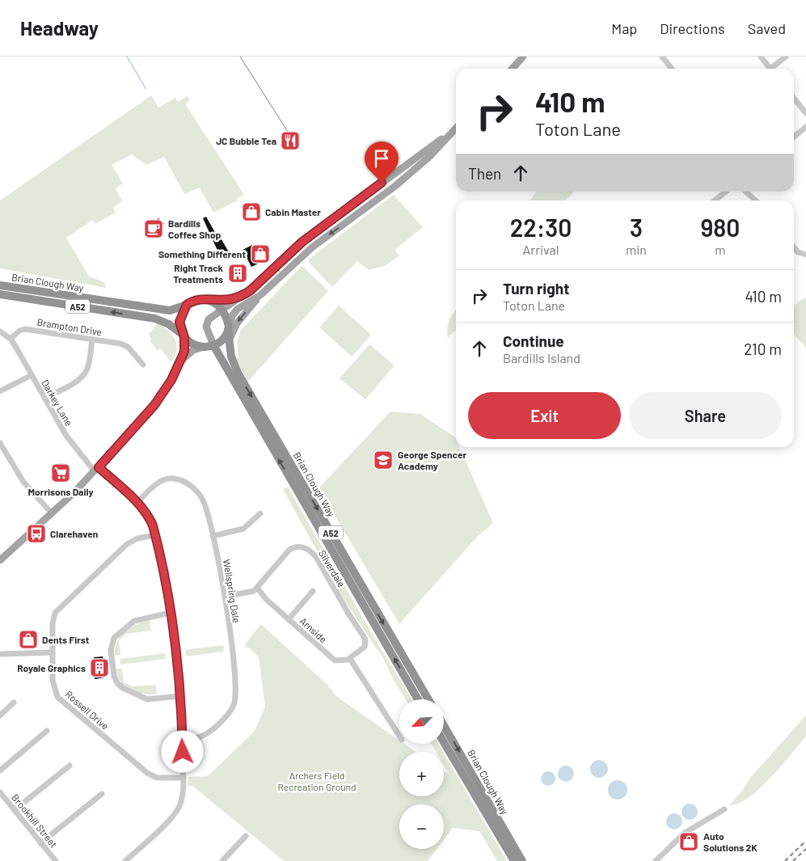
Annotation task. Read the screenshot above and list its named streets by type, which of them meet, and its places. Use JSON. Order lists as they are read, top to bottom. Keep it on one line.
{"streets":{"highway":["Brian Clough Way","A52"],"street":["Brampton Drive","Darkey Lane","Silverdale","Wellspring Dale","Arnside","Rossell Drive","Brookhill Street"]},"crossings":[["Brampton Drive","Darkey Lane"],["Darkey Lane","Wellspring Dale"],["Darkey Lane","Rossell Drive"],["Silverdale","Wellspring Dale"],["Silverdale","Arnside"]],"parks":["Archers Field Recreation Ground"],"places":{"restaurant":["JC Bubble Tea"],"shop":["Cabin Master","Something Different","Dents First","Auto Solutions 2K"],"cafe":["Bardills Coffee Shop"],"building":["Right Track Treatments","Royale Graphics"],"school or university":["George Spencer Academy"],"supermarket":["Morrisons Daily"],"bus stop":["Clarehaven"]},"north":"bottom left","page":{"header":"Headway","nav":["Map","Directions","Saved"],"turn":["410 m","Toton Lane"],"then":"Then","eta":["22:30","Arrival","3","min","980","m"],"list":[{"name":"Turn right","note":"Toton Lane","value":"410 m"},{"name":"Continue","note":"Bardills Island","value":"210 m"}],"buttons":["Exit","Share"],"map_buttons":["+","−"]}}
